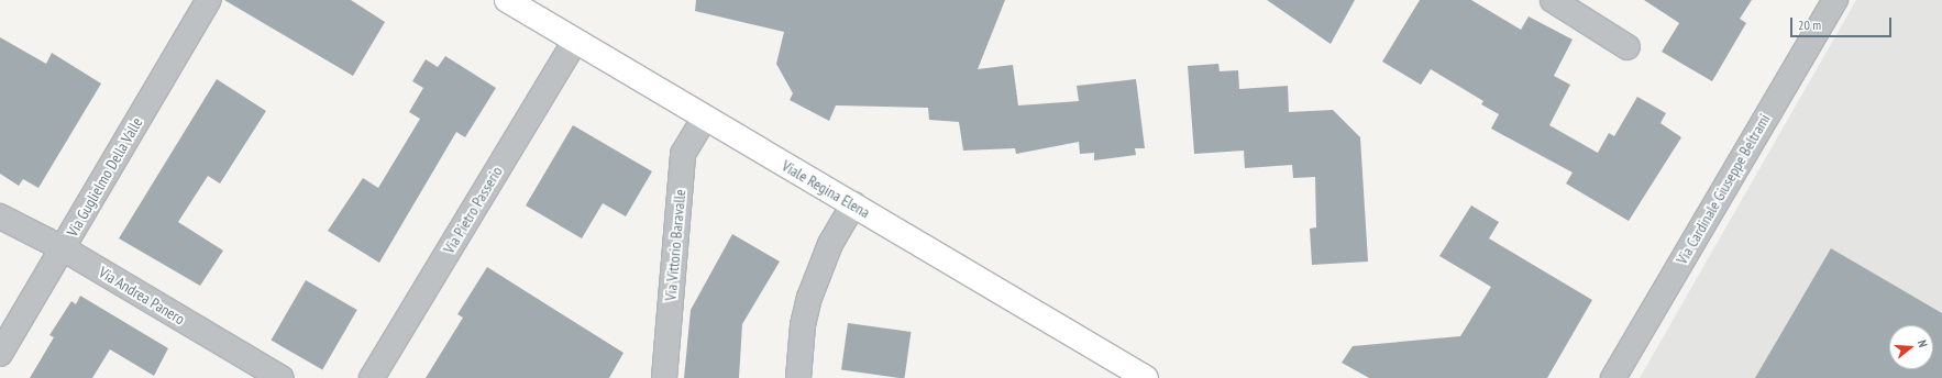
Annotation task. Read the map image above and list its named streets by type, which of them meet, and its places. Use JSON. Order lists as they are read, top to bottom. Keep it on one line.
{"streets":{"main road":["Viale Regina Elena"],"street":["Via Guglielmo Della Valle","Via Cardinale Giuseppe Beltrami","Via Pietro Passerio","Via Vittorio Baravalle","Via Andrea Panero"]},"crossings":[["Via Guglielmo Della Valle","Via Andrea Panero"],["Viale Regina Elena","Via Pietro Passerio"],["Viale Regina Elena","Via Vittorio Baravalle"]],"scale_bar":"20 m","north":"right"}
